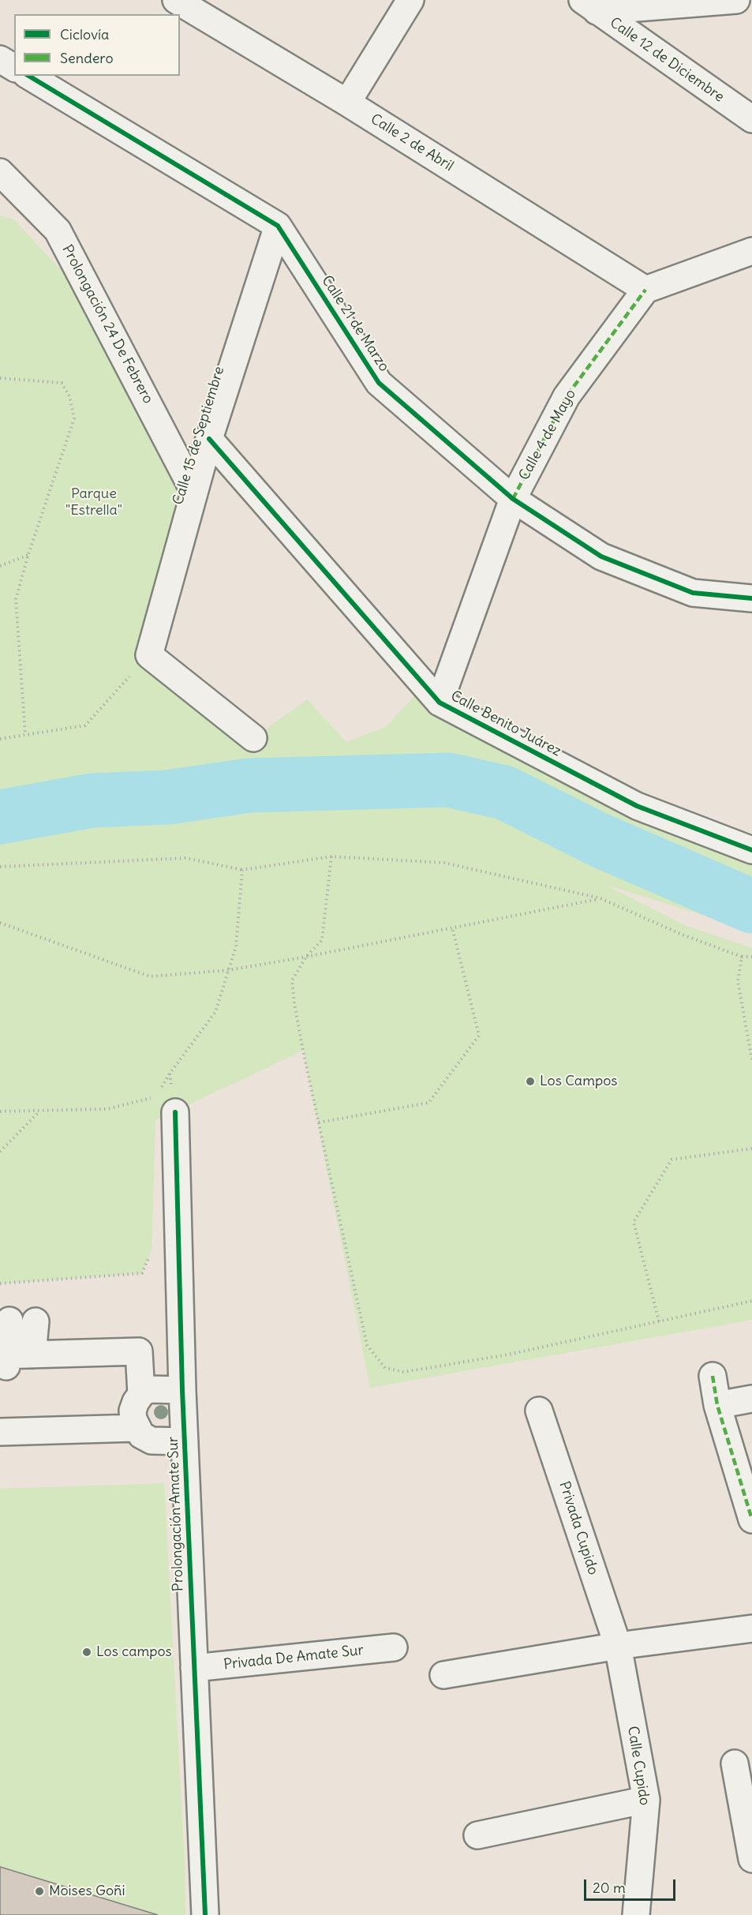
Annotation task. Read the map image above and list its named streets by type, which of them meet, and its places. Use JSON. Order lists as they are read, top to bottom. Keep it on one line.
{"streets":{"street":["Calle 12 de Diciembre","Calle 2 de Abril","Calle 21 de Marzo","Prolongación 24 De Febrero","Calle 4 de Mayo","Calle 15 de Septiembre","Calle Benito Juárez","Prolongación Amate Sur","Privada Cupido","Privada De Amate Sur","Calle Cupido"]},"crossings":[["Calle 2 de Abril","Calle 4 de Mayo"],["Calle 21 de Marzo","Calle 4 de Mayo"],["Calle 21 de Marzo","Calle 15 de Septiembre"],["Prolongación 24 De Febrero","Calle 15 de Septiembre"],["Calle 4 de Mayo","Calle Benito Juárez"],["Calle 15 de Septiembre","Calle Benito Juárez"],["Prolongación Amate Sur","Privada De Amate Sur"],["Privada Cupido","Calle Cupido"]],"parks":["Parque \"Estrella\""],"places":["Los Campos","Los campos","Moises Goñi"],"legend":["Ciclovía","Sendero"],"scale_bar":"20 m"}
